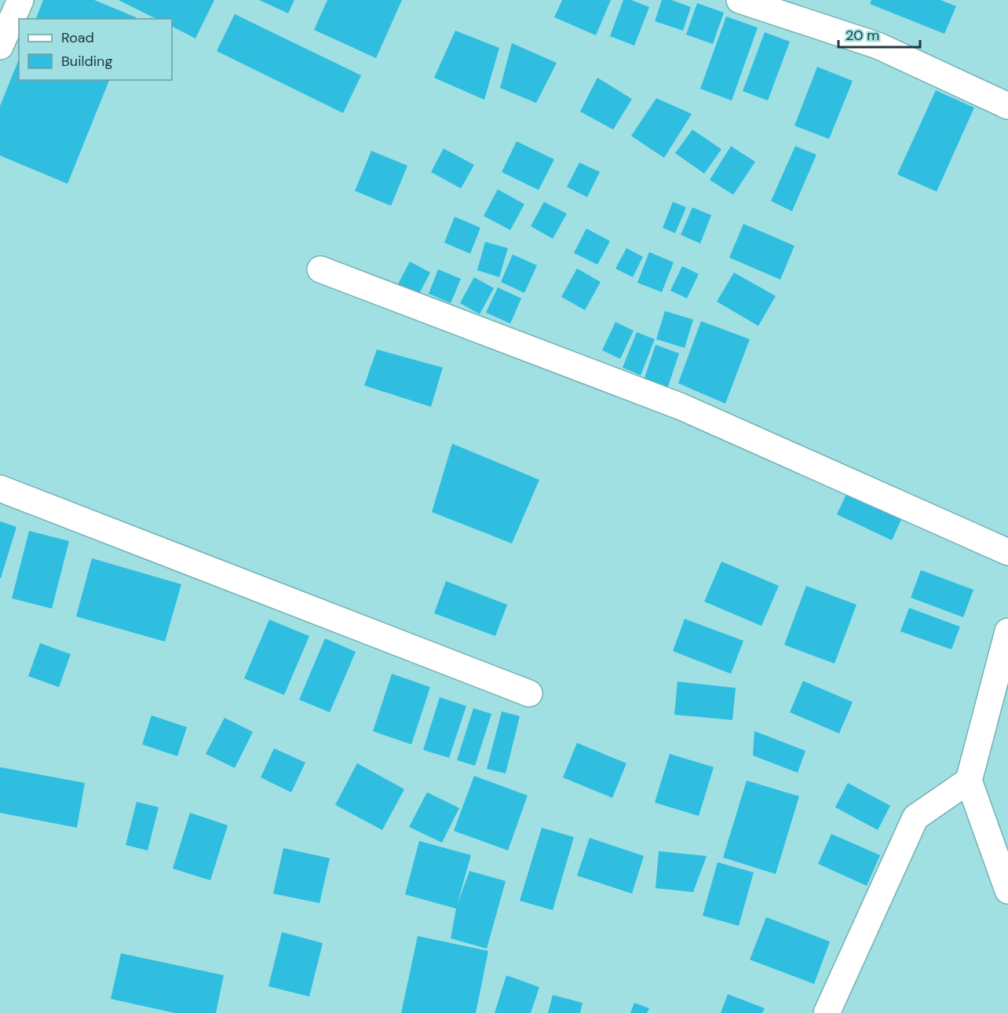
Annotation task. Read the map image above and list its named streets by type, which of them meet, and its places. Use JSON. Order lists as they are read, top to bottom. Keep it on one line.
{"legend":["Road","Building"],"scale_bar":"20 m"}
